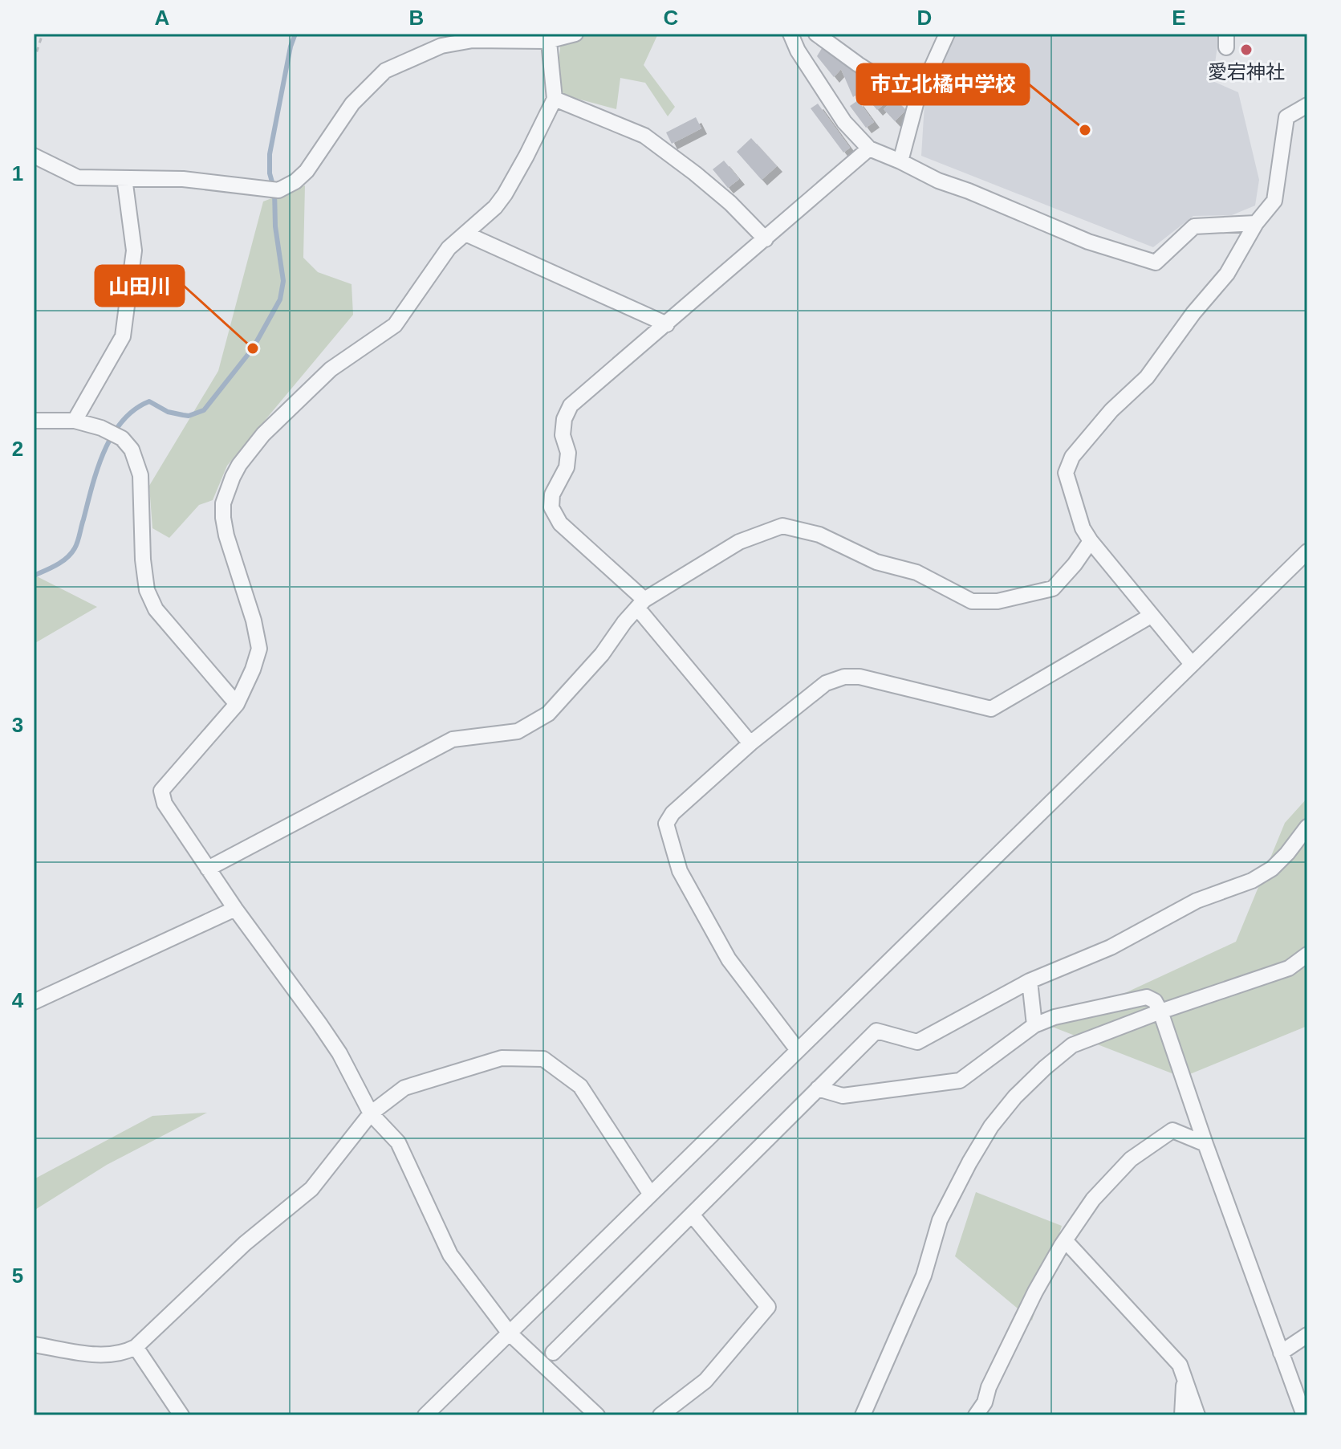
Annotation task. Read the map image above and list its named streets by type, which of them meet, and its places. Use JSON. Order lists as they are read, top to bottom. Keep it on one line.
{"places":["愛宕神社","市立北橘中学校","山田川"],"grid":{"columns":["A","B","C","D","E"],"rows":["1","2","3","4","5"]}}
